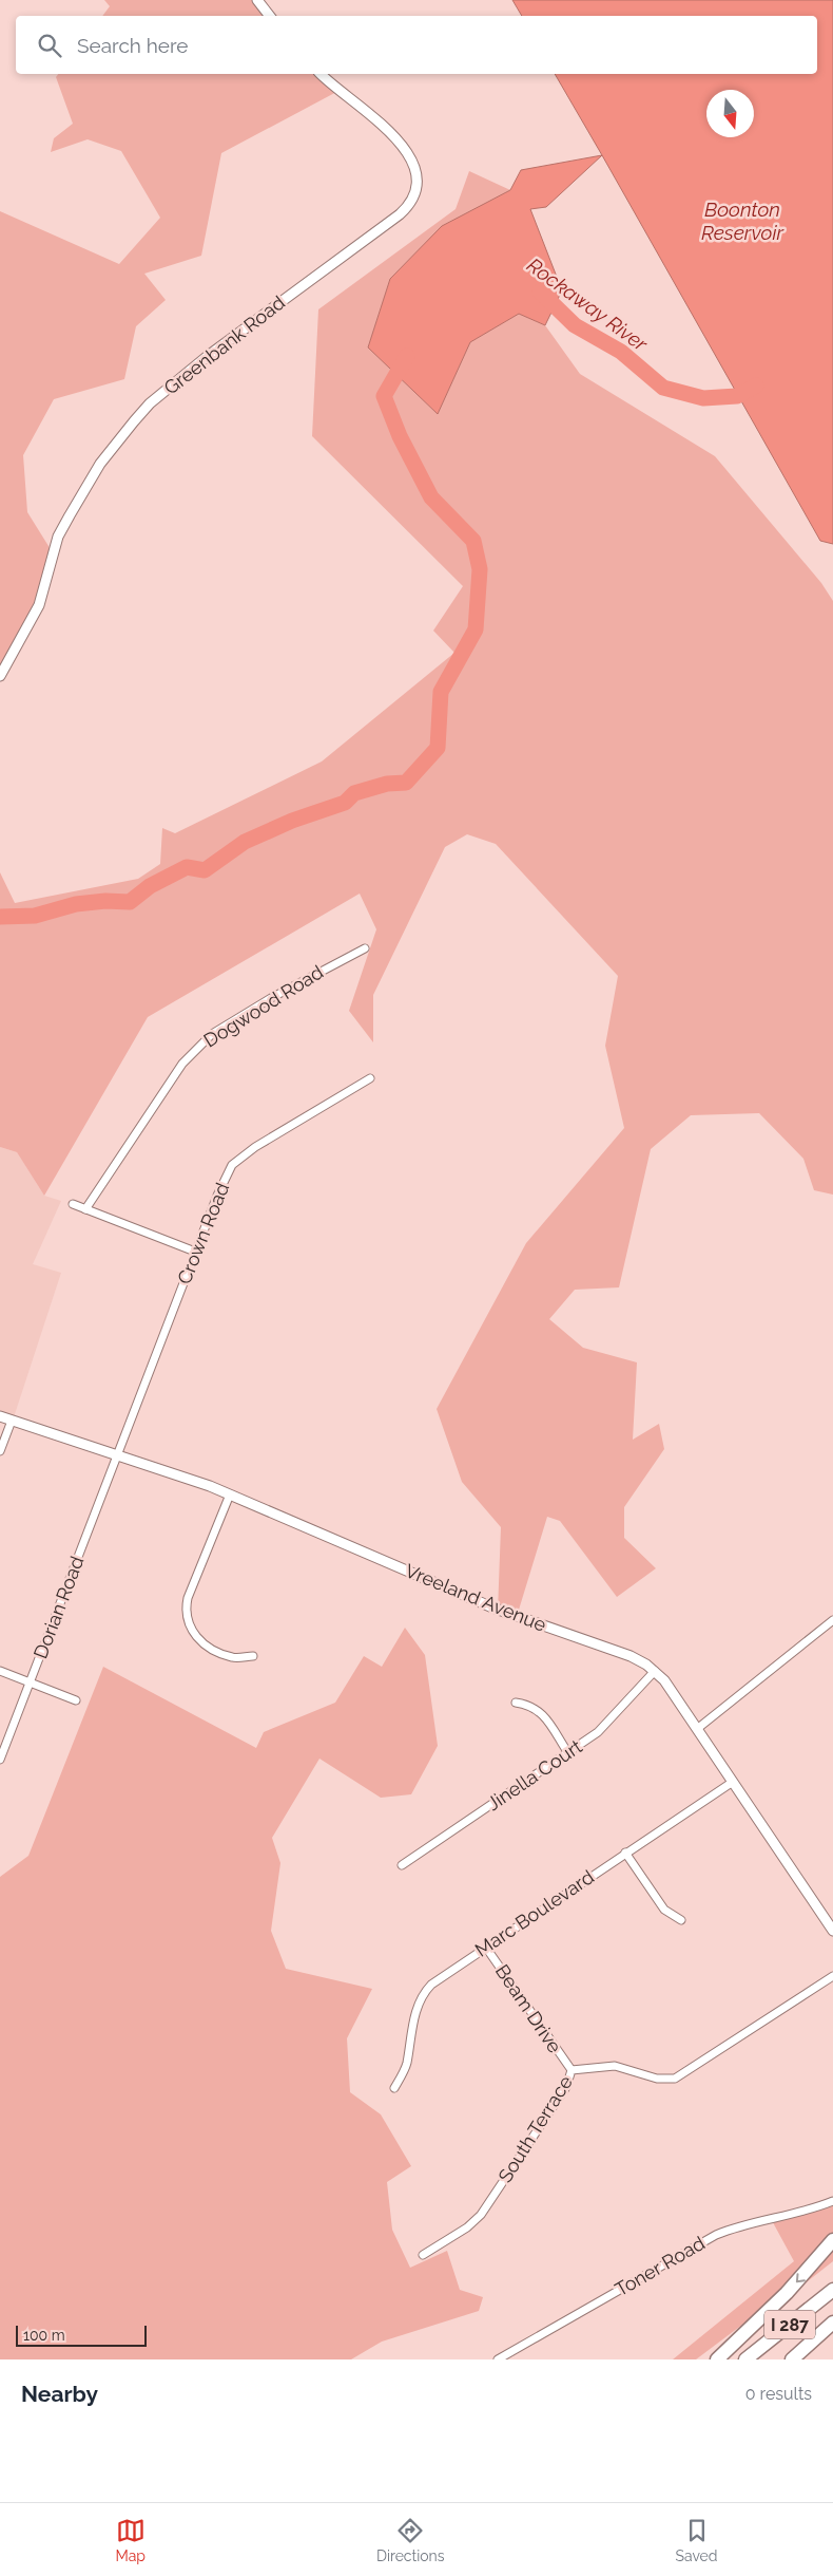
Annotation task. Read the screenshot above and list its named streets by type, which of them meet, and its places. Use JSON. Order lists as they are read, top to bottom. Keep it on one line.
{"streets":{"highway":["I 287"],"street":["Greenbank Road","Dogwood Road","Crown Road","Vreeland Avenue","Dorian Road","Jinella Court","Marc Boulevard","Beam Drive","South Terrace","Toner Road"]},"crossings":[["Crown Road","Vreeland Avenue"],["Crown Road","Dorian Road"],["Vreeland Avenue","Dorian Road"],["Vreeland Avenue","Jinella Court"],["Vreeland Avenue","Marc Boulevard"],["Marc Boulevard","Beam Drive"],["Beam Drive","South Terrace"]],"water":["Boonton Reservoir","Rockaway River"],"scale_bar":"100 m","north":"bottom","page":{"search":"Search here","scale":"100 m","heading":["Nearby","0 results"],"nav":["Map","Directions","Saved"]}}
